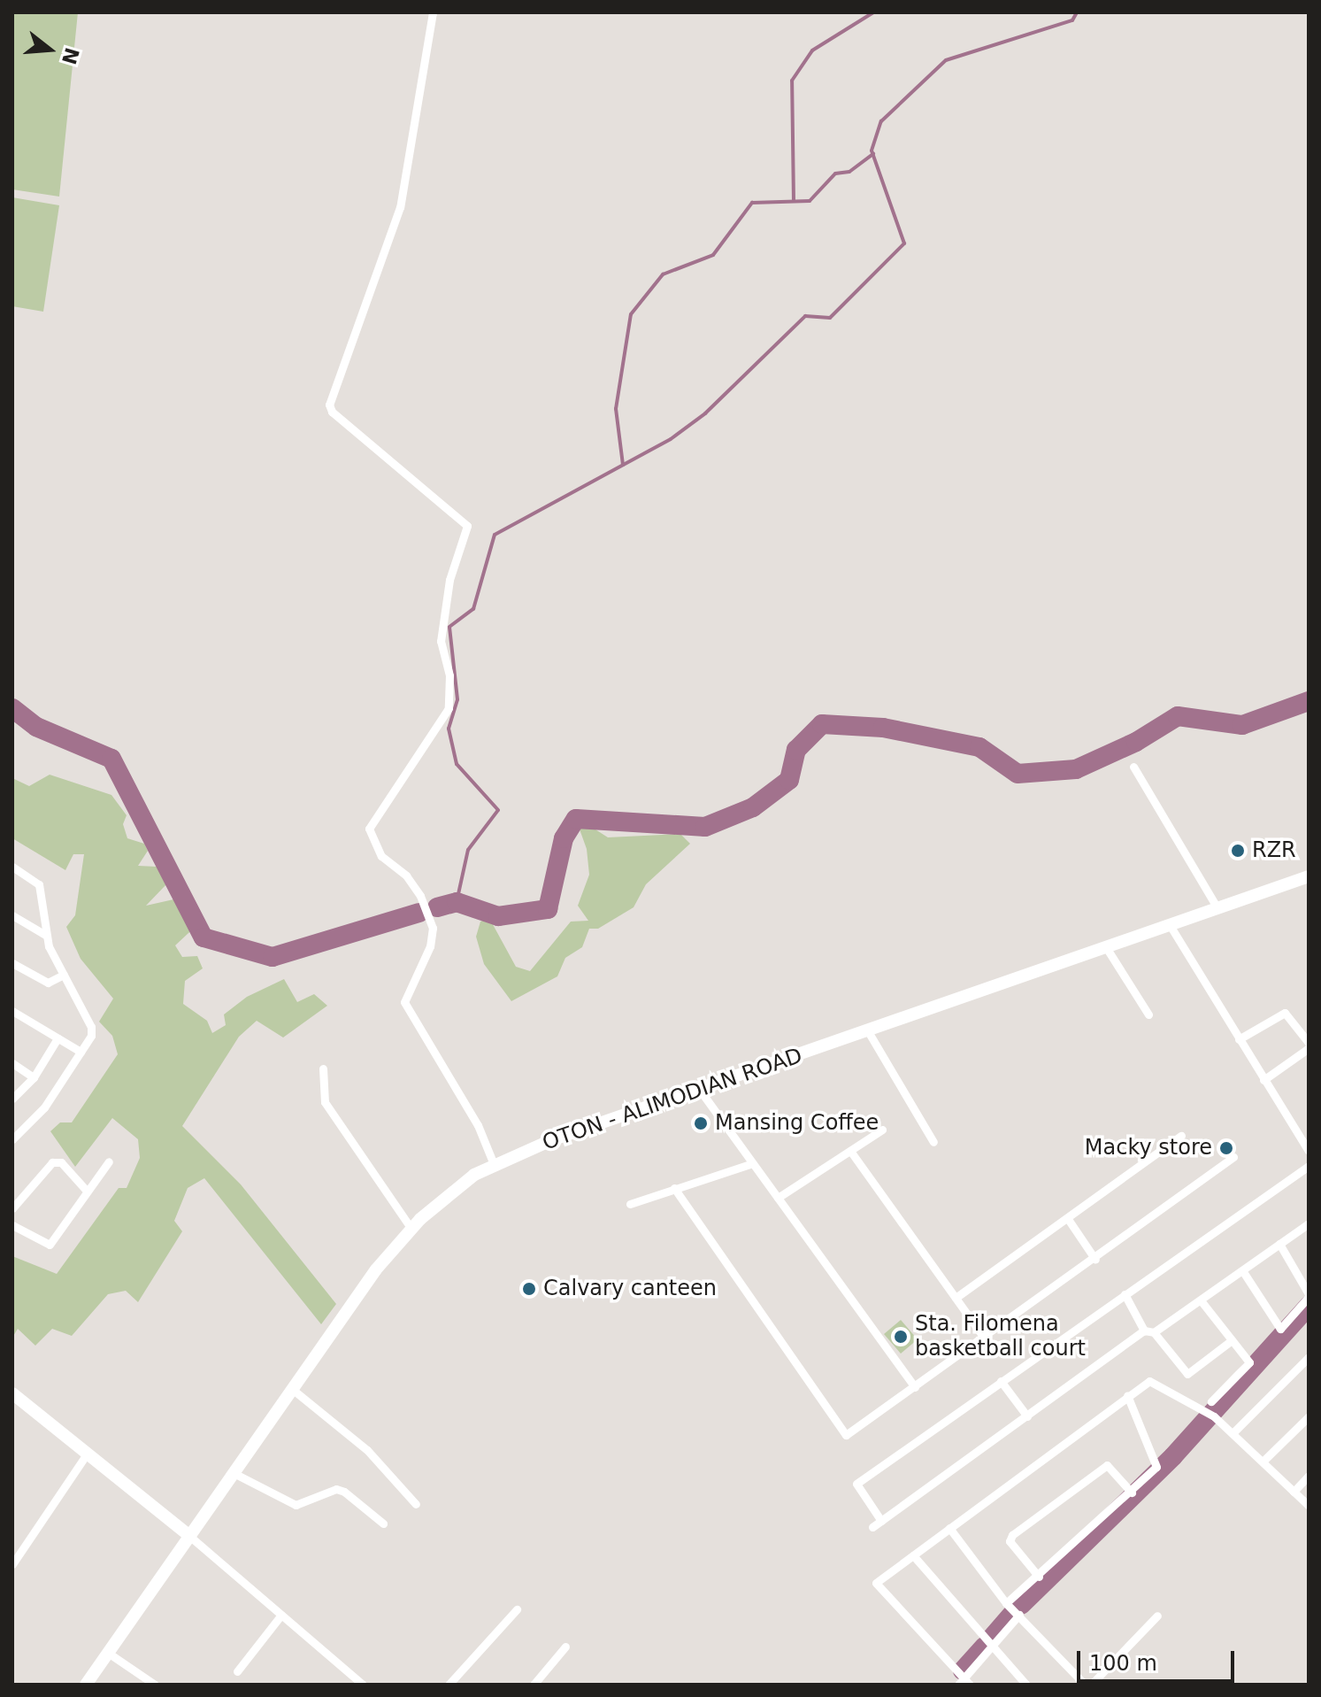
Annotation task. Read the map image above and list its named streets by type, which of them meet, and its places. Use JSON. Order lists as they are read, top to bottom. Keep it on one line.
{"streets":{"main road":["OTON - ALIMODIAN ROAD"]},"places":["RZR","Mansing Coffee","Macky store","Calvary canteen","Sta. Filomena basketball court"],"scale_bar":"100 m","north":"right"}
